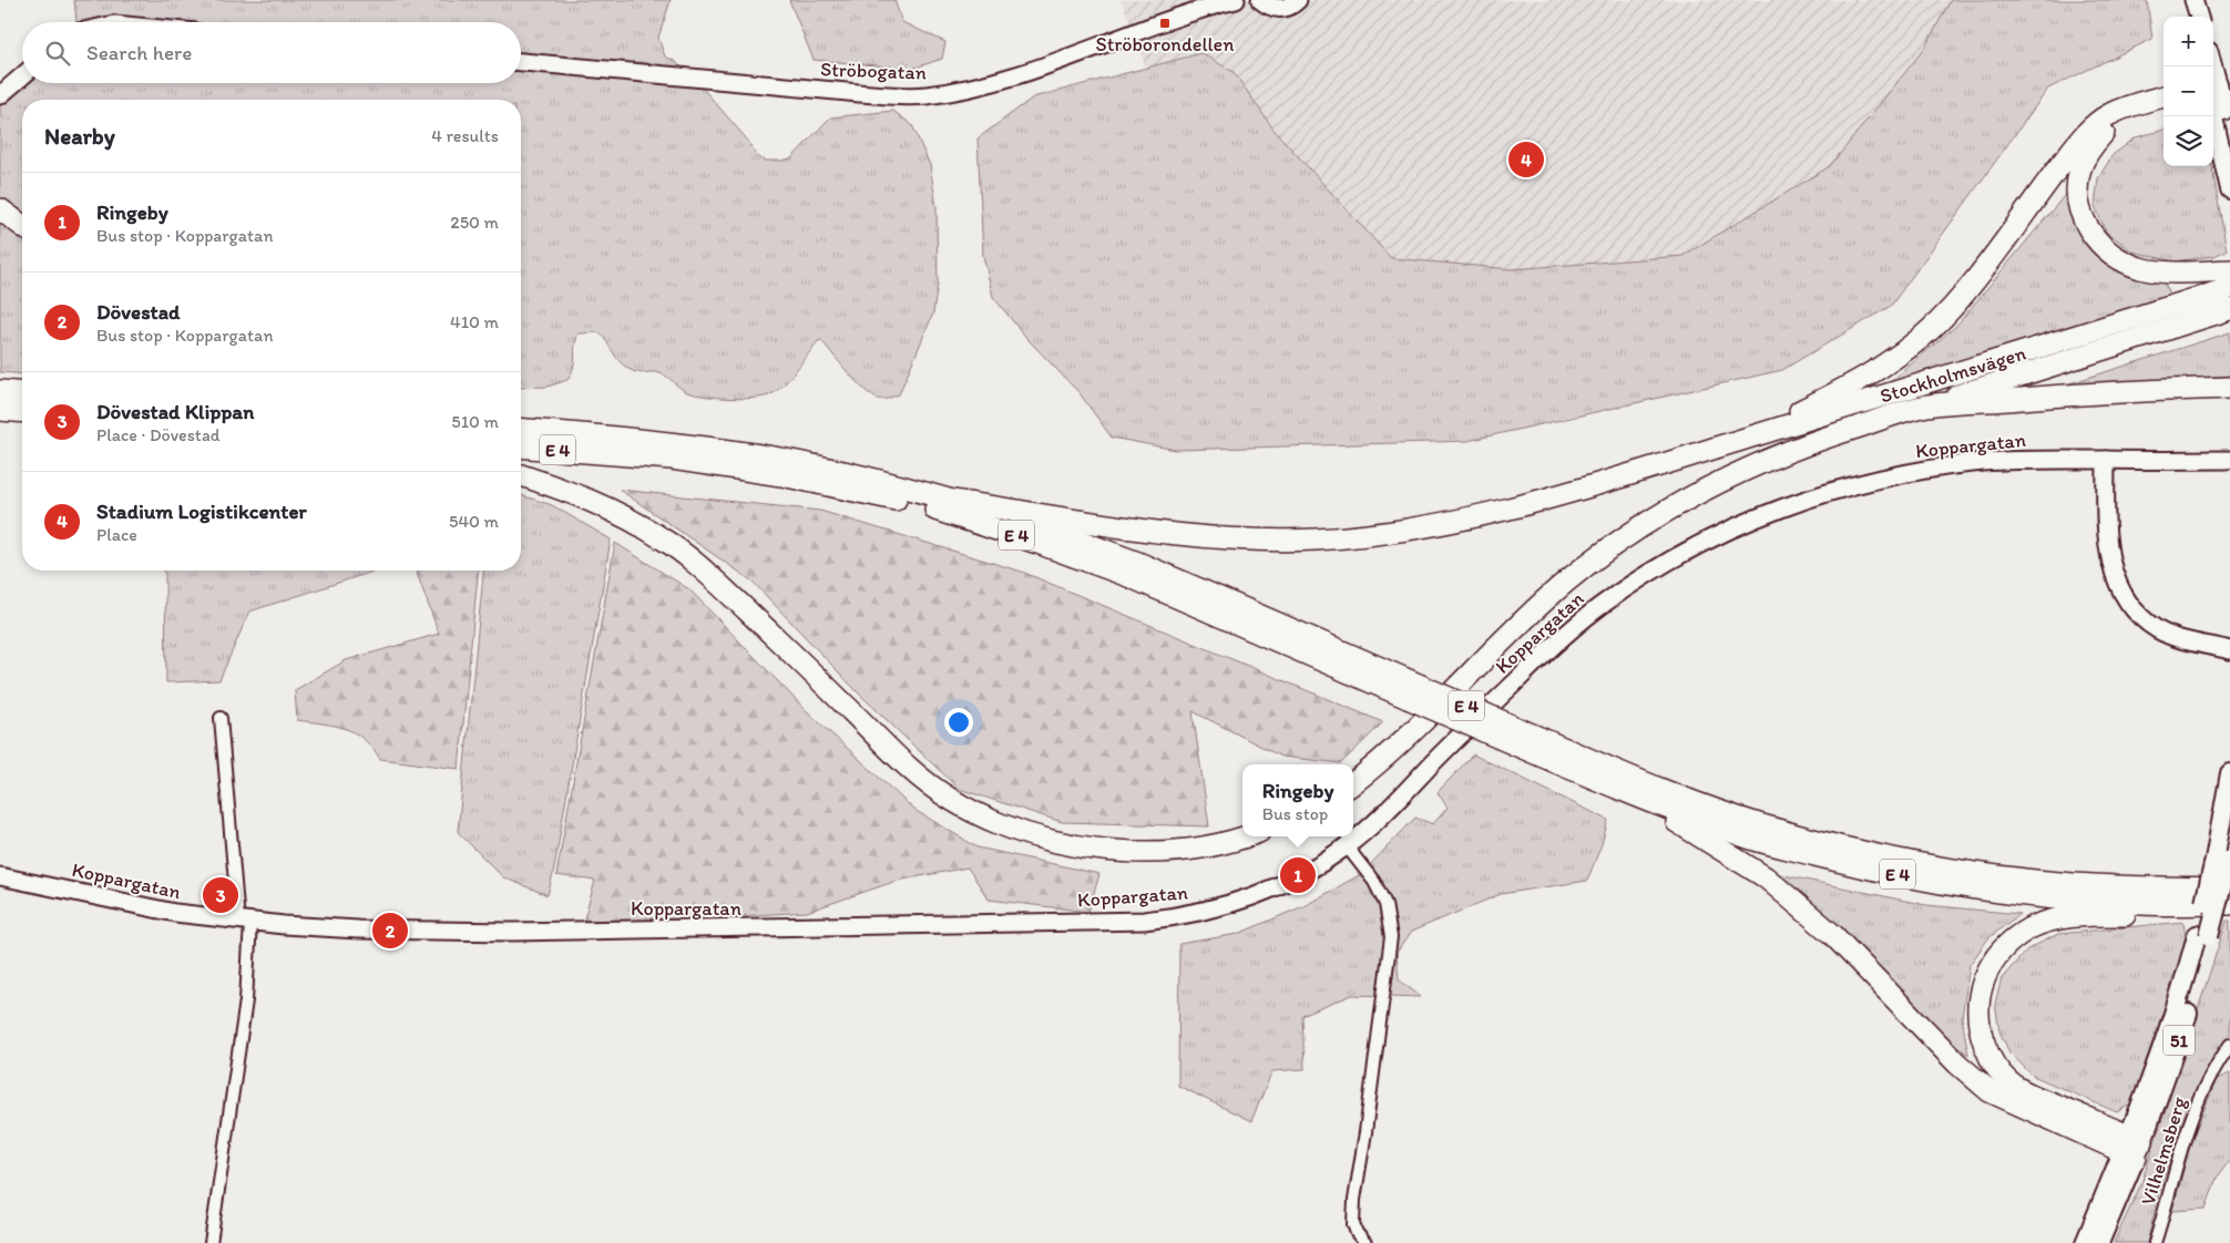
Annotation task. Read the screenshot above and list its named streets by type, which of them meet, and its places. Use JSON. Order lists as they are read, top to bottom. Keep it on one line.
{"streets":{"highway":["Stockholmsvägen","E 4"],"main road":["51"],"street":["Ströbogatan","Koppargatan","Vilhelmsberg"]},"crossings":[["Stockholmsvägen","E 4"]],"places":{"transit":["Ströborondellen"]},"page":{"map_buttons":["+","−"],"search":"Search here","heading":["Nearby","4 results"],"pins":["4","1","3","2"],"list":[{"mark":"1","name":"Ringeby","note":"Bus stop · Koppargatan","value":"250 m"},{"mark":"2","name":"Dövestad","note":"Bus stop · Koppargatan","value":"410 m"},{"mark":"3","name":"Dövestad Klippan","note":"Place · Dövestad","value":"510 m"},{"mark":"4","name":"Stadium Logistikcenter","note":"Place","value":"540 m"}],"popup":["Ringeby","Bus stop"]}}
